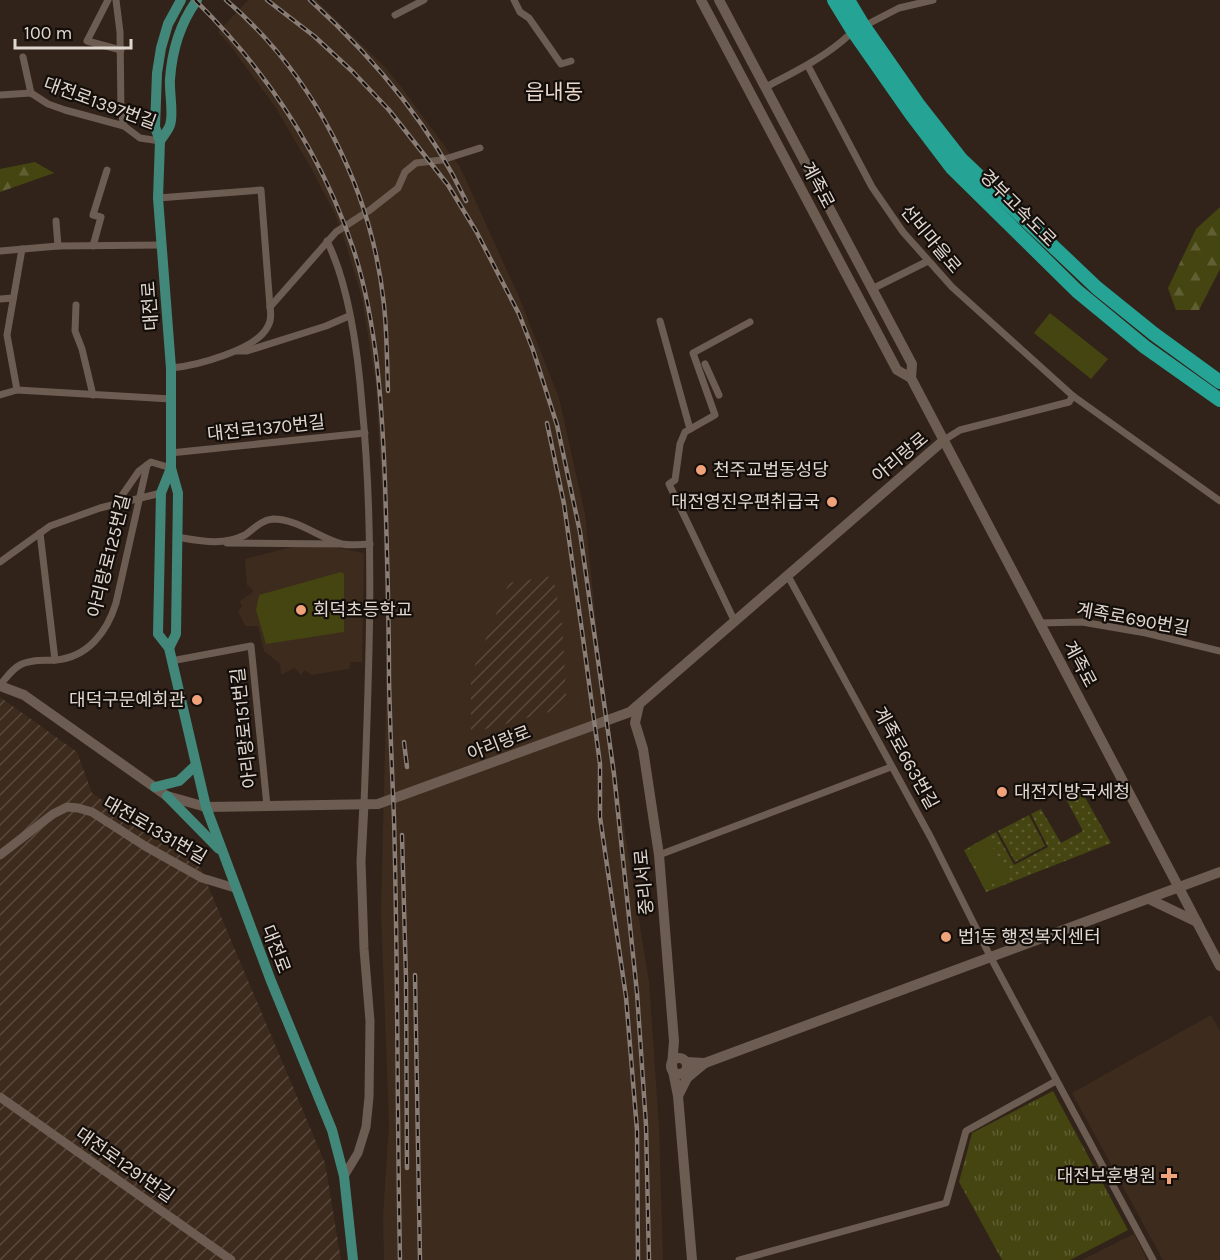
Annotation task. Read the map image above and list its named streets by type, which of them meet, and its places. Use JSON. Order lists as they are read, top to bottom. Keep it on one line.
{"streets":{"highway":["경부고속도로"],"main road":["계족로","대전로","아리랑로","중리서로"],"street":["대전로1397번길","선비마을로","대전로1370번길","아리랑로125번길","계족로690번길","아리랑로151번길","계족로663번길","대전로1331번길","대전로1291번길"]},"crossings":[["대전로1397번길","대전로"],["계족로","아리랑로"],["계족로","계족로690번길"],["대전로","대전로1370번길"],["대전로","아리랑로"],["대전로","아리랑로151번길"],["대전로","대전로1331번길"],["아리랑로","아리랑로125번길"],["아리랑로","아리랑로151번길"],["아리랑로","계족로663번길"],["아리랑로","중리서로"]],"districts":["읍내동"],"places":{"other":["천주교법동성당","대전영진우편취급국","회덕초등학교","대덕구문예회관","대전지방국세청","법1동 행정복지센터"],"health":["대전보훈병원"]},"scale_bar":"100 m"}
